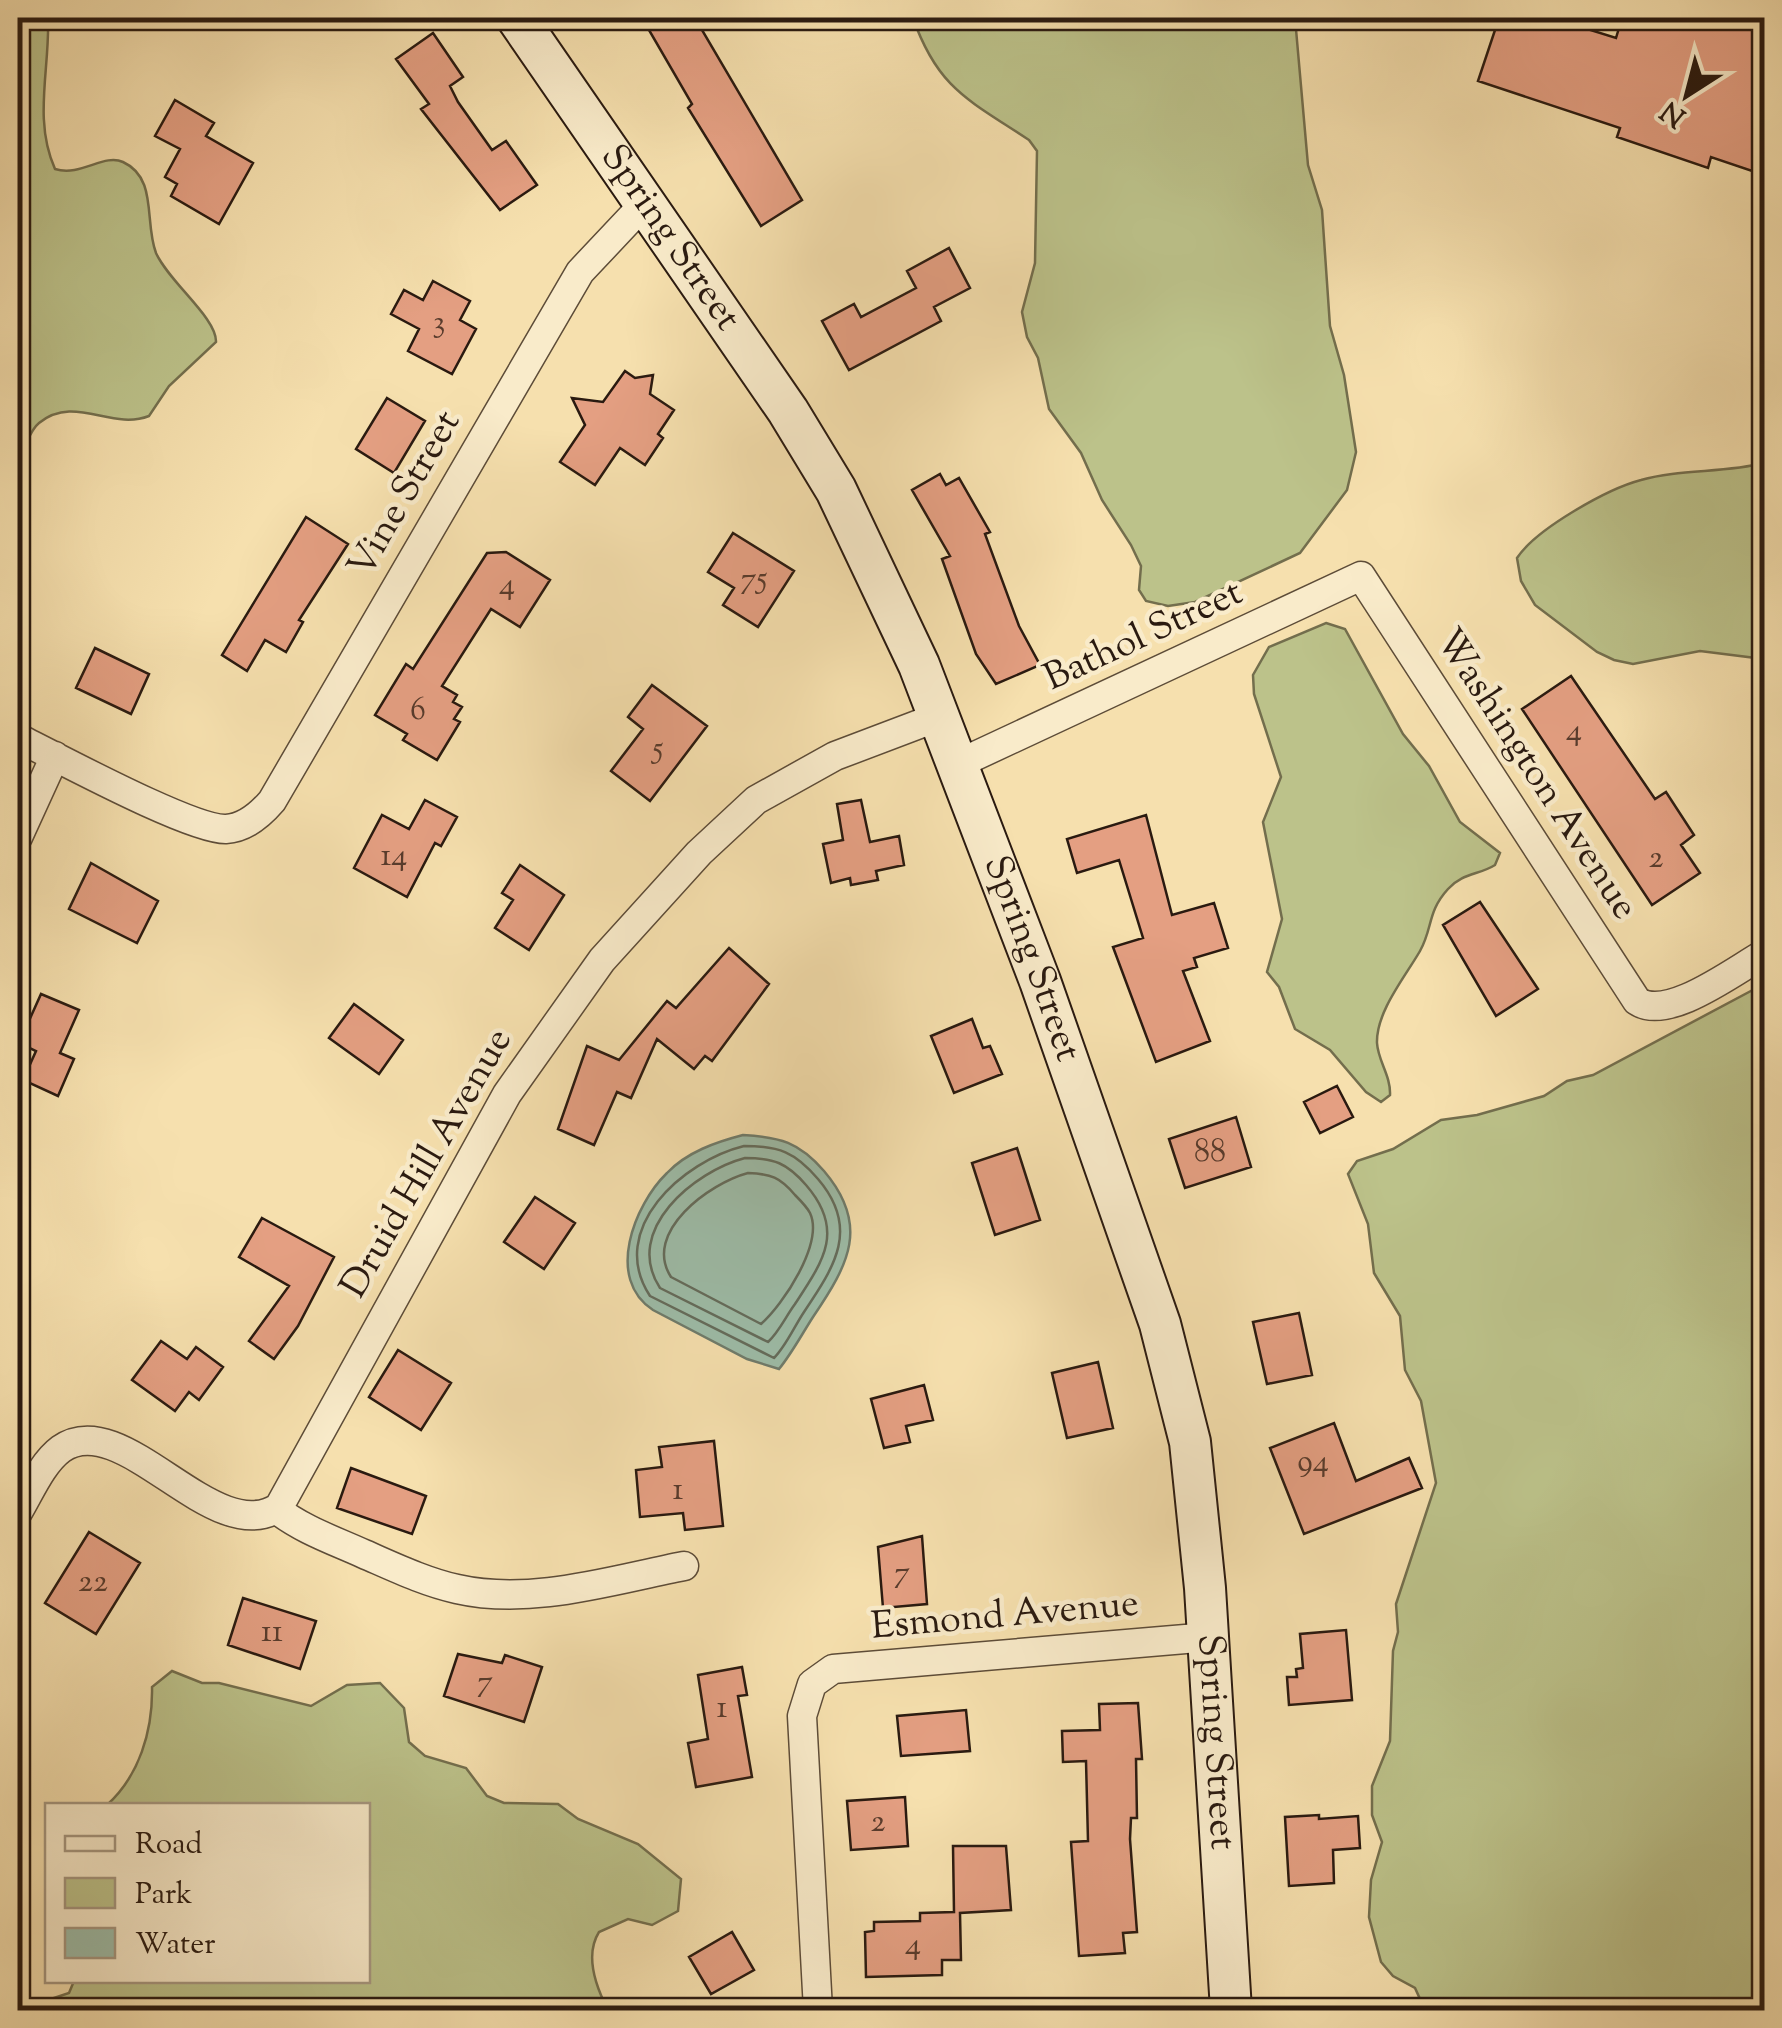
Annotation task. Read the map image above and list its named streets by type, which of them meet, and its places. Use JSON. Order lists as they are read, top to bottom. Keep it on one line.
{"streets":{"street":["Spring Street","Vine Street","Bathol Street","Washington Avenue","Druid Hill Avenue","Esmond Avenue"]},"crossings":[["Spring Street","Vine Street"],["Spring Street","Bathol Street"],["Spring Street","Druid Hill Avenue"],["Spring Street","Esmond Avenue"],["Bathol Street","Washington Avenue"]],"house_numbers":["3","75","4","6","4","5","14","2","88","94","1","7","22","11","7","1","2","4"],"legend":["Road","Park","Water"],"north":"bottom left"}
